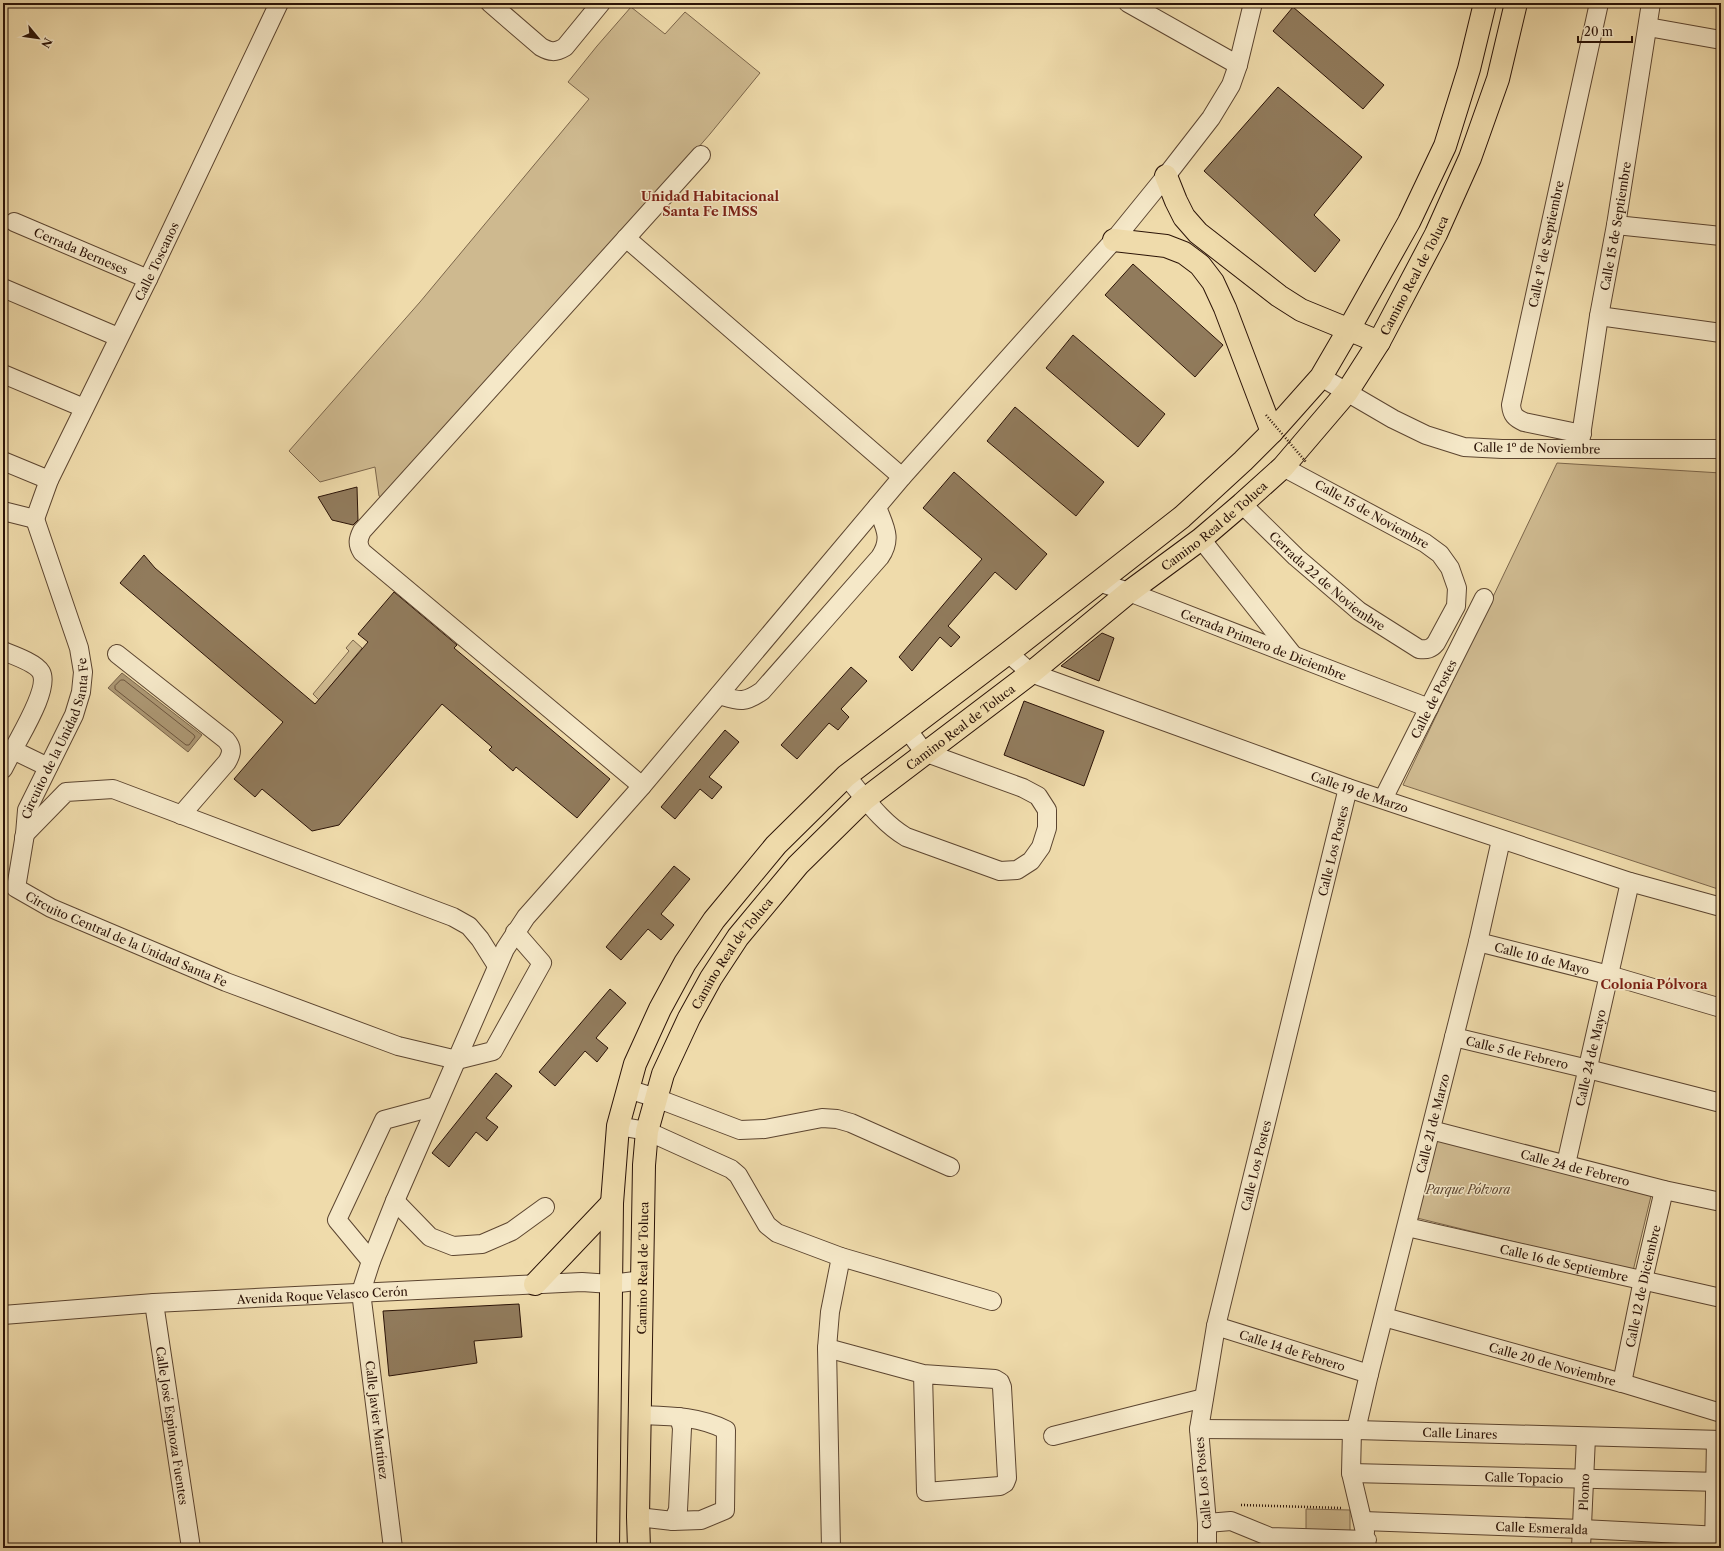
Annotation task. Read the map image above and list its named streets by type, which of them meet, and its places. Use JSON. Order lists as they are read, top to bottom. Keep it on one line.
{"streets":{"main road":["Camino Real de Toluca"],"street":["Calle 15 de Septiembre","Calle 1º de Septiembre","Cerrada Berneses","Calle Toscanos","Calle 1º de Noviembre","Calle 15 de Noviembre","Cerrada 22 de Noviembre","Cerrada Primero de Diciembre","Calle de Postes","Circuito de la Unidad Santa Fe","Calle 19 de Marzo","Calle Los Postes","Circuito Central de la Unidad Santa Fe","Calle 10 de Mayo","Calle 5 de Febrero","Calle 24 de Mayo","Calle 21 de Marzo","Calle 24 de Febrero","Calle 16 de Septiembre","Calle 12 de Diciembre","Avenida Roque Velasco Cerón","Calle 14 de Febrero","Calle 20 de Noviembre","Calle Javier Martínez","Calle José Espinoza Fuentes","Calle Linares","Calle Topacio","Plomo","Calle Esmeralda"]},"crossings":[["Calle 15 de Septiembre","Calle 1º de Septiembre"],["Calle 15 de Septiembre","Calle 1º de Noviembre"],["Calle 1º de Septiembre","Calle 1º de Noviembre"],["Cerrada Berneses","Calle Toscanos"],["Calle Toscanos","Circuito de la Unidad Santa Fe"],["Camino Real de Toluca","Calle 1º de Noviembre"],["Camino Real de Toluca","Calle 15 de Noviembre"],["Camino Real de Toluca","Cerrada 22 de Noviembre"],["Camino Real de Toluca","Cerrada Primero de Diciembre"],["Camino Real de Toluca","Calle 19 de Marzo"],["Camino Real de Toluca","Avenida Roque Velasco Cerón"],["Calle 15 de Noviembre","Cerrada 22 de Noviembre"],["Cerrada Primero de Diciembre","Calle de Postes"],["Calle de Postes","Calle 19 de Marzo"],["Circuito de la Unidad Santa Fe","Circuito Central de la Unidad Santa Fe"],["Calle 19 de Marzo","Calle Los Postes"],["Calle 19 de Marzo","Calle 24 de Mayo"],["Calle 19 de Marzo","Calle 21 de Marzo"],["Calle Los Postes","Calle 14 de Febrero"],["Calle Los Postes","Calle Linares"],["Calle 10 de Mayo","Calle 24 de Mayo"],["Calle 10 de Mayo","Calle 21 de Marzo"],["Calle 5 de Febrero","Calle 24 de Mayo"],["Calle 5 de Febrero","Calle 21 de Marzo"],["Calle 24 de Mayo","Calle 24 de Febrero"],["Calle 21 de Marzo","Calle 24 de Febrero"],["Calle 21 de Marzo","Calle 16 de Septiembre"],["Calle 21 de Marzo","Calle 14 de Febrero"],["Calle 21 de Marzo","Calle 20 de Noviembre"],["Calle 21 de Marzo","Calle Linares"],["Calle 21 de Marzo","Calle Topacio"],["Calle 21 de Marzo","Calle Esmeralda"],["Calle 24 de Febrero","Calle 12 de Diciembre"],["Calle 16 de Septiembre","Calle 12 de Diciembre"],["Calle 12 de Diciembre","Calle 20 de Noviembre"],["Avenida Roque Velasco Cerón","Calle Javier Martínez"],["Avenida Roque Velasco Cerón","Calle José Espinoza Fuentes"],["Calle Linares","Plomo"],["Calle Topacio","Plomo"],["Plomo","Calle Esmeralda"]],"districts":["Unidad Habitacional Santa Fe IMSS","Colonia Pólvora"],"parks":["Parque Pólvora"],"scale_bar":"20 m","north":"bottom right"}
